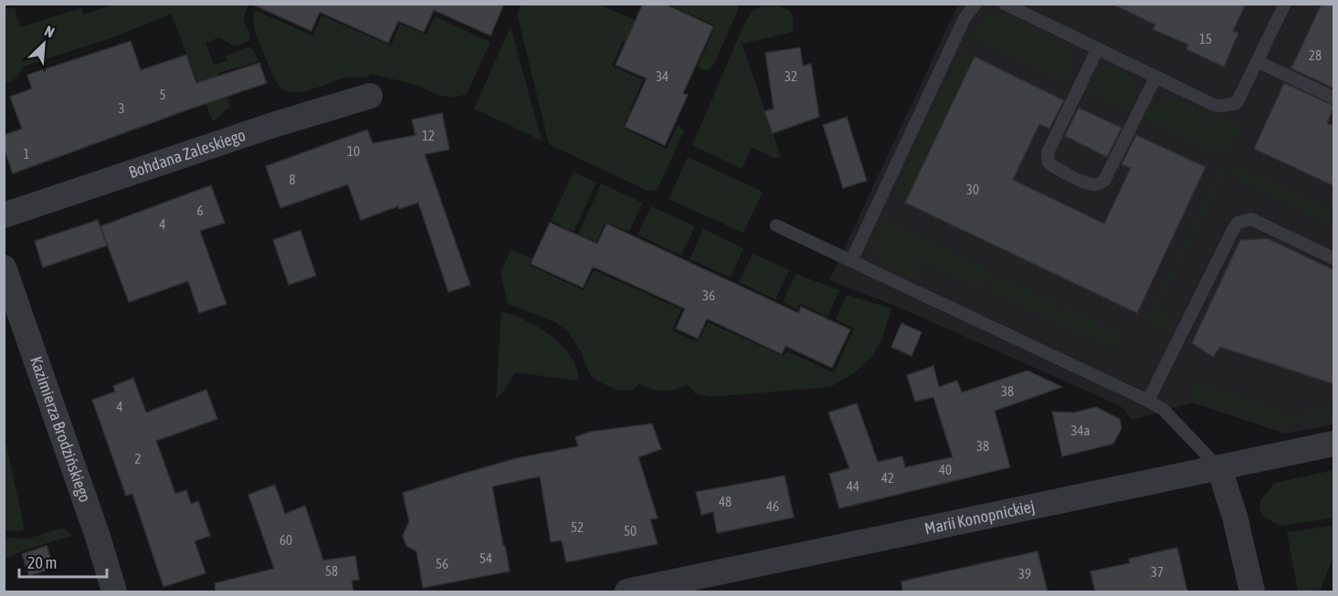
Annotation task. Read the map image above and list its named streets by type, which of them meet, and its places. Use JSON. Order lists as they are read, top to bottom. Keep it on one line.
{"streets":{"street":["Bohdana Zaleskiego","Kazimierza Brodzińskiego","Marii Konopnickiej"]},"house_numbers":["15","28","34","32","5","3","12","10","1","8","30","6","4","36","38","4","34a","38","2","40","42","44","48","46","52","50","60","54","56","58","37","39"],"scale_bar":"20 m","north":"top right"}
